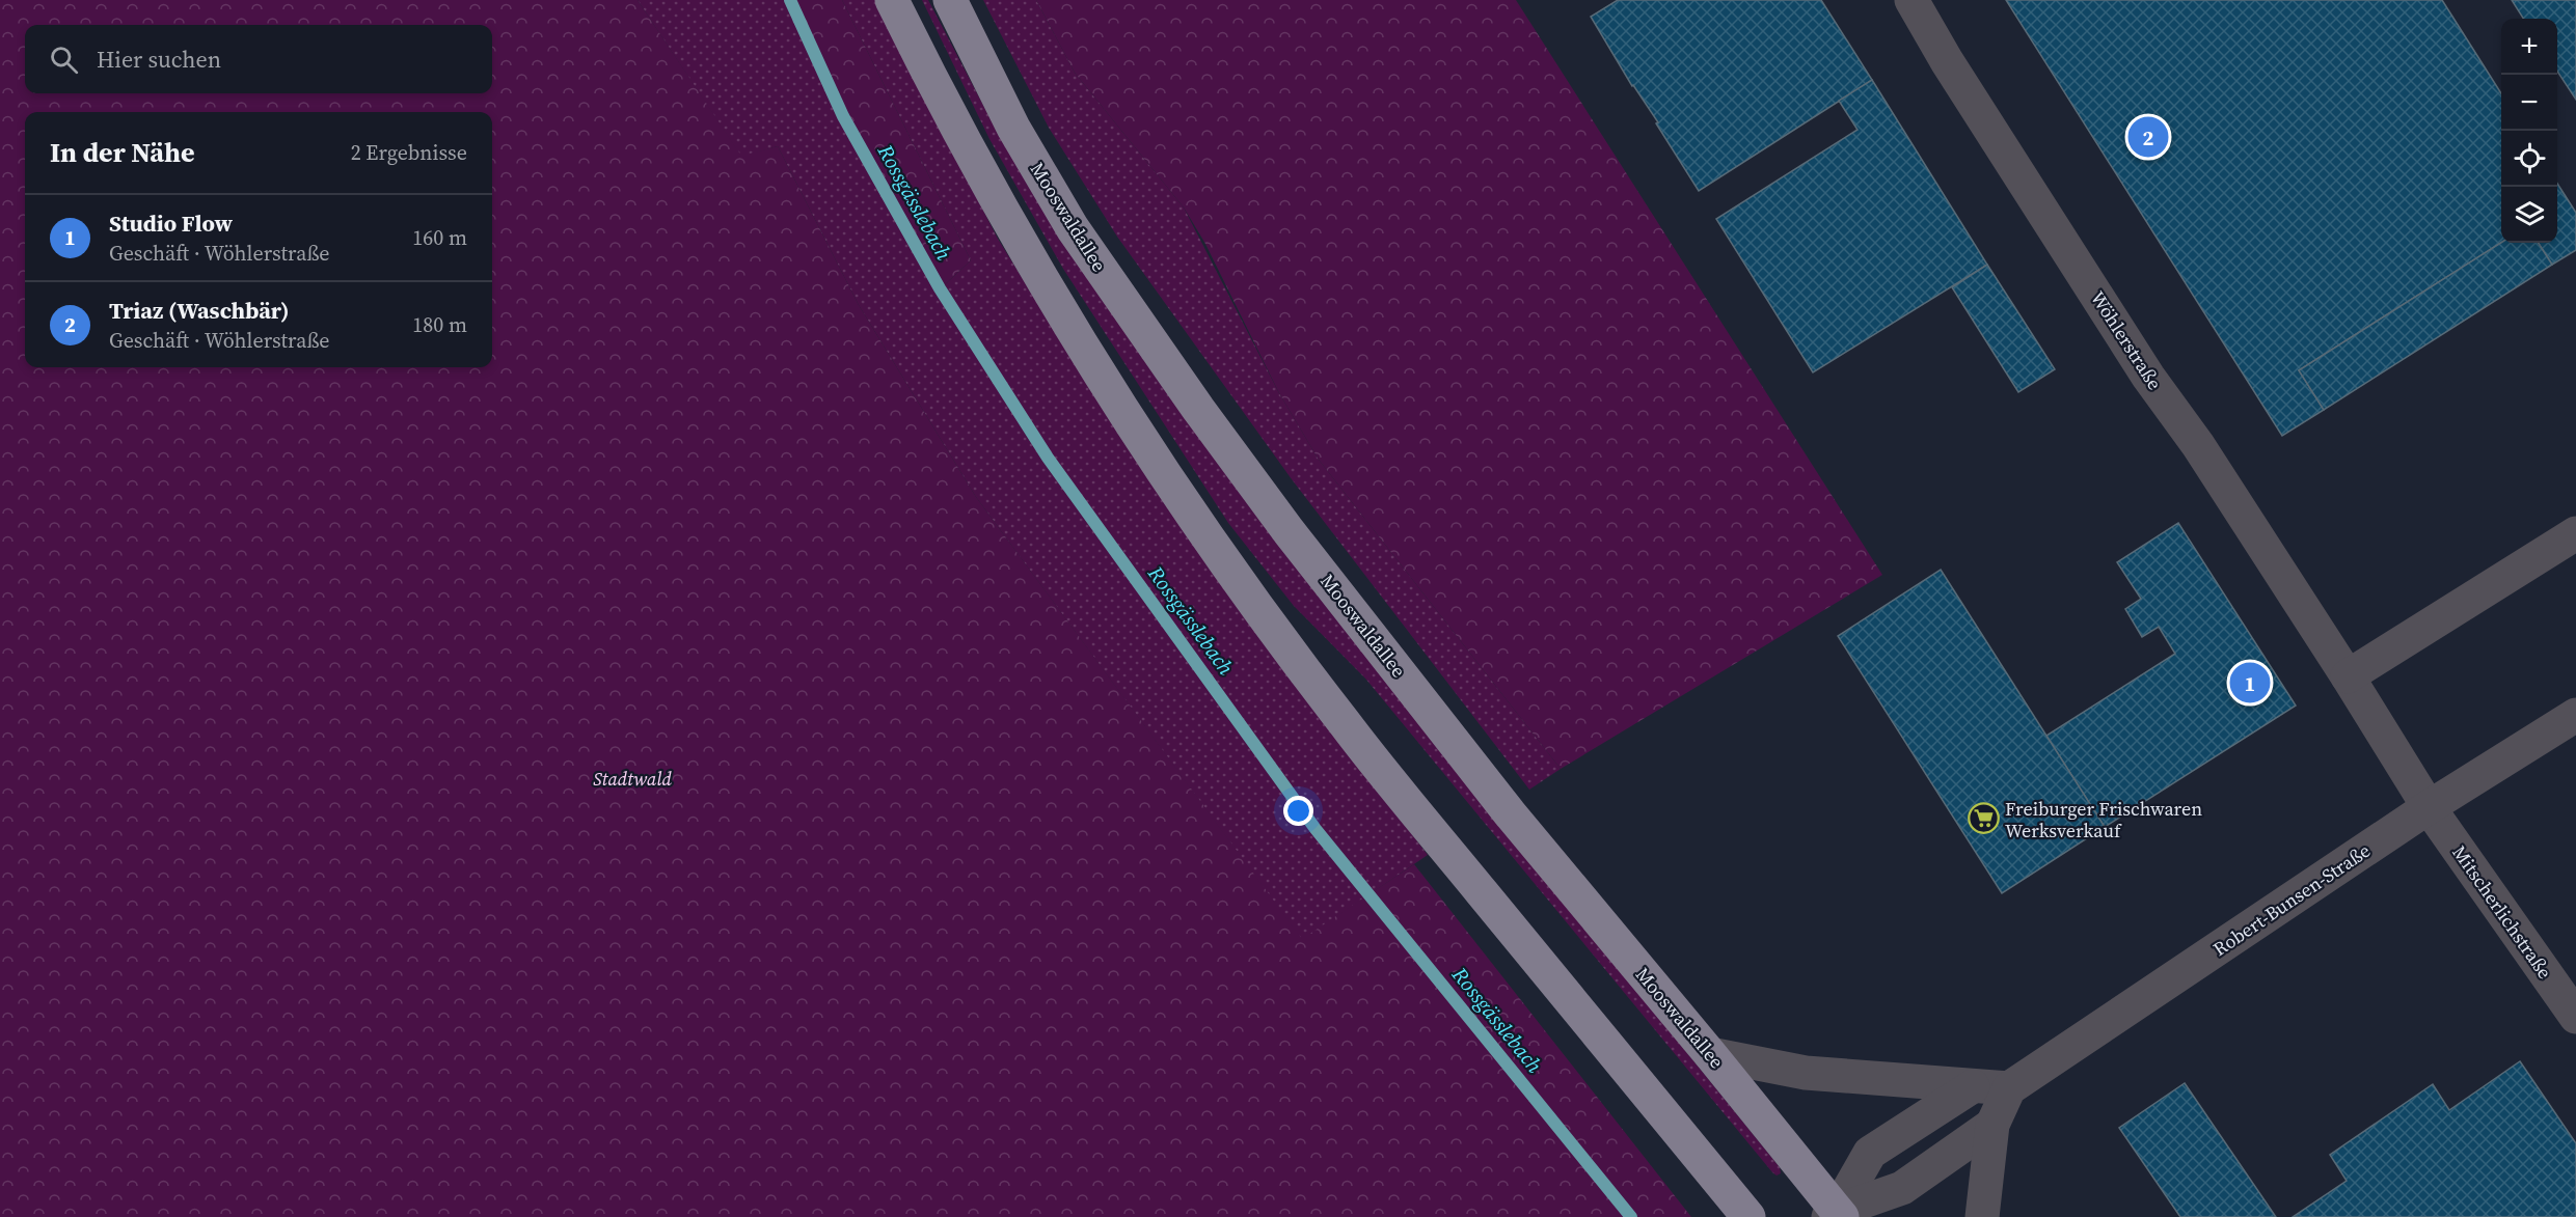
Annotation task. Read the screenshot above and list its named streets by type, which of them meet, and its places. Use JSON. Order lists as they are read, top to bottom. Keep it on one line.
{"streets":{"main road":["Mooswaldallee"],"street":["Wöhlerstraße","Robert-Bunsen-Straße","Mitscherlichstraße"]},"crossings":[["Wöhlerstraße","Robert-Bunsen-Straße"],["Wöhlerstraße","Mitscherlichstraße"],["Robert-Bunsen-Straße","Mitscherlichstraße"]],"water":["Rossgässlebach"],"parks":["Stadtwald"],"places":{"supermarket":["Freiburger Frischwaren Werksverkauf"]},"page":{"map_buttons":["+","−"],"search":"Hier suchen","heading":["In der Nähe","2 Ergebnisse"],"pins":["2","1"],"list":[{"mark":"1","name":"Studio Flow","note":"Geschäft · Wöhlerstraße","value":"160 m"},{"mark":"2","name":"Triaz (Waschbär)","note":"Geschäft · Wöhlerstraße","value":"180 m"}]}}
